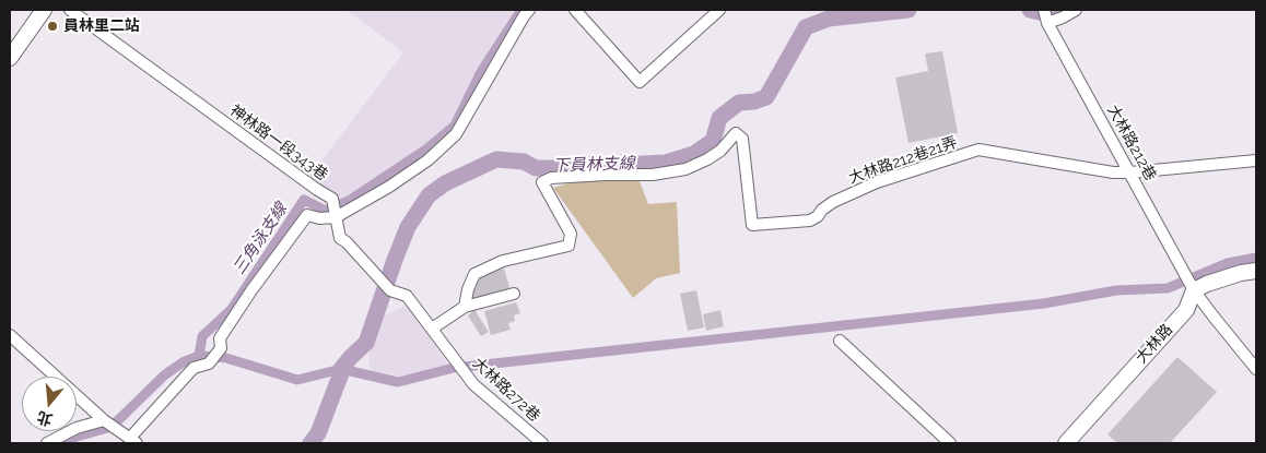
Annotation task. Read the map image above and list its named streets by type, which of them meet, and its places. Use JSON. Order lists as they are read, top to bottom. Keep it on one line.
{"streets":{"street":["神林路一段343巷","大林路212巷","大林路212巷21弄","大林路","大林路272巷"]},"crossings":[["神林路一段343巷","大林路272巷"],["大林路212巷","大林路212巷21弄"],["大林路212巷","大林路"]],"water":["下員林支線","三角泳支線"],"places":["員林里二站"],"north":"bottom"}
